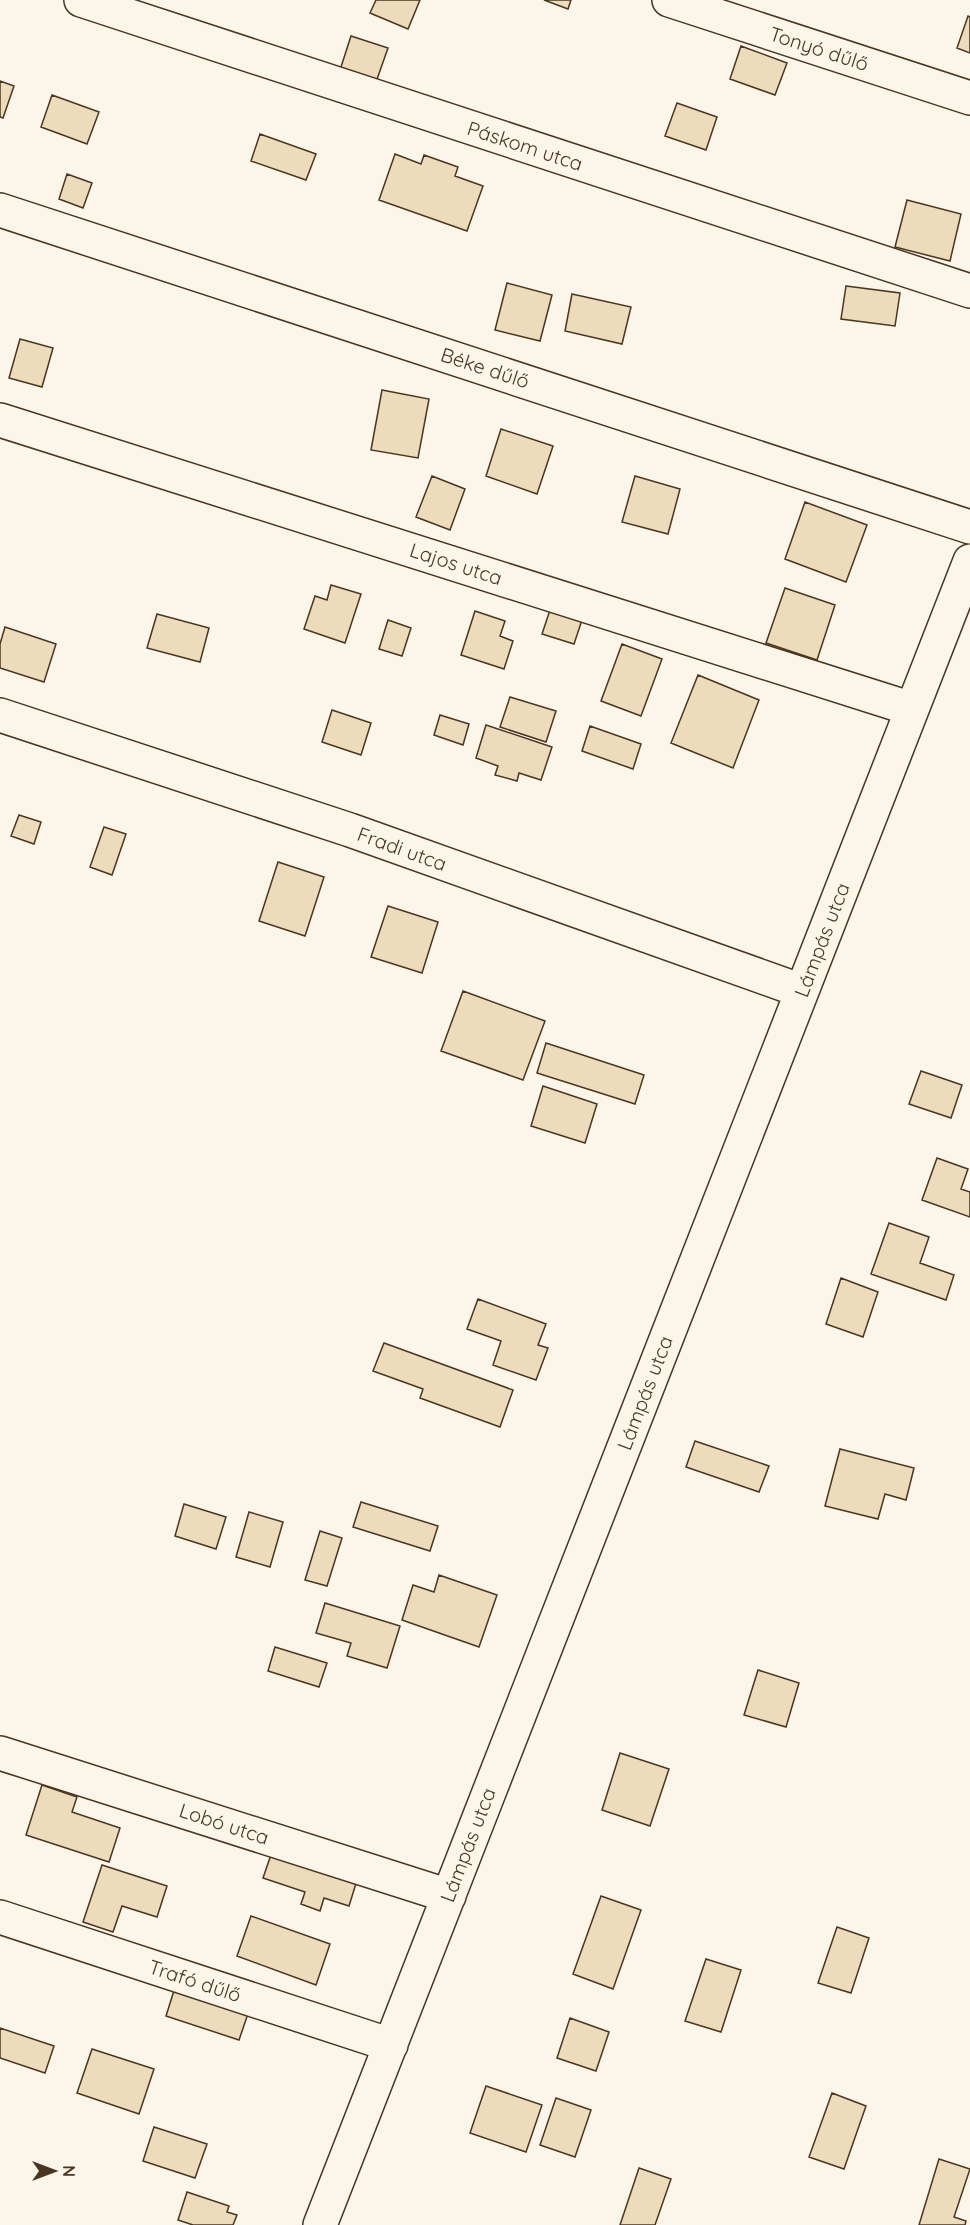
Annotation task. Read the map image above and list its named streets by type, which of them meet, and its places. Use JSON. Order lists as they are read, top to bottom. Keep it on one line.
{"streets":{"street":["Tonyó dűlő","Páskom utca","Béke dűlő","Lajos utca","Fradi utca","Lámpás utca","Lobó utca","Trafó dűlő"]},"crossings":[["Lajos utca","Lámpás utca"],["Fradi utca","Lámpás utca"],["Lámpás utca","Lobó utca"],["Lámpás utca","Trafó dűlő"]],"north":"right"}
